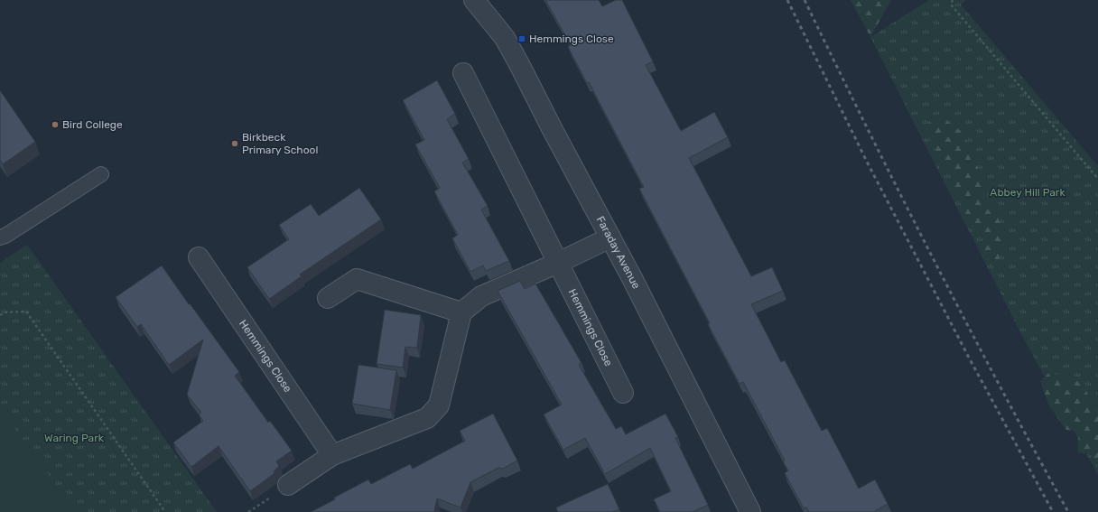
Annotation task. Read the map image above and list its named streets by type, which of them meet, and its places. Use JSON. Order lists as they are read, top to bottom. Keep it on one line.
{"streets":{"street":["Faraday Avenue","Hemmings Close"]},"parks":["Abbey Hill Park","Waring Park"],"places":{"transit":["Hemmings Close"],"other":["Bird College","Birkbeck Primary School"]}}
